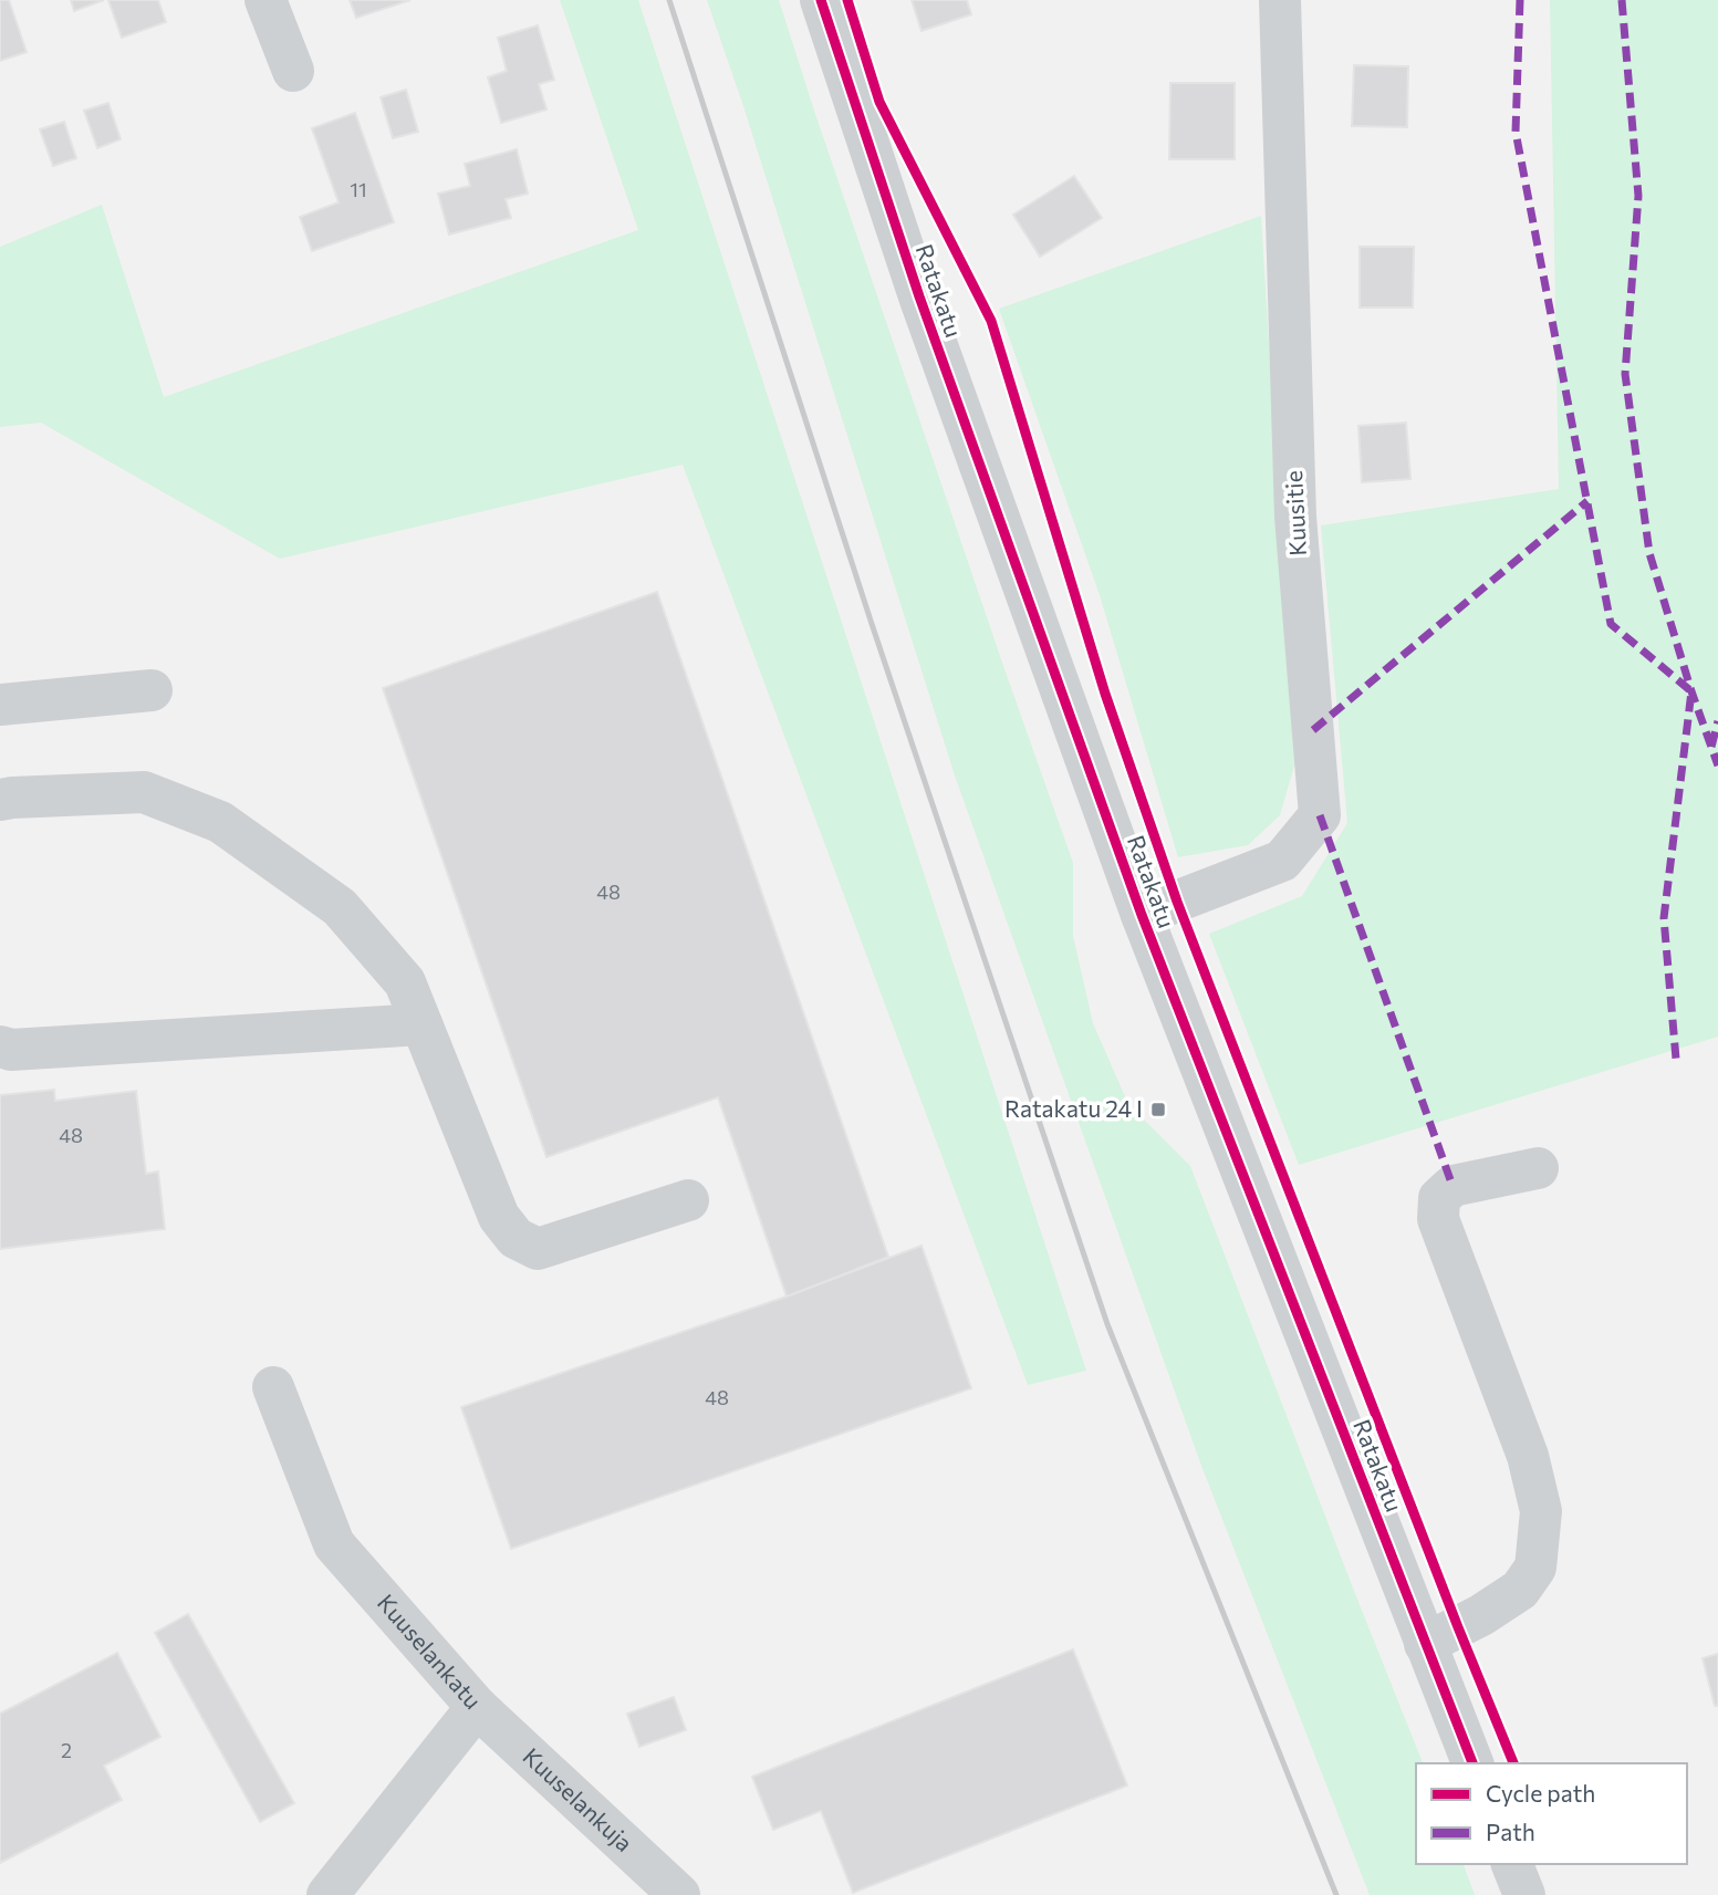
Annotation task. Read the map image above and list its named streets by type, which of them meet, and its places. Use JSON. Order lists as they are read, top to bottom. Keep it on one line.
{"streets":{"street":["Ratakatu","Kuusitie","Kuuselankatu","Kuuselankuja"]},"crossings":[["Ratakatu","Kuusitie"],["Kuuselankatu","Kuuselankuja"]],"places":{"transit":["Ratakatu 24 I"]},"house_numbers":["11","48","48","48","2"],"legend":["Cycle path","Path"]}
